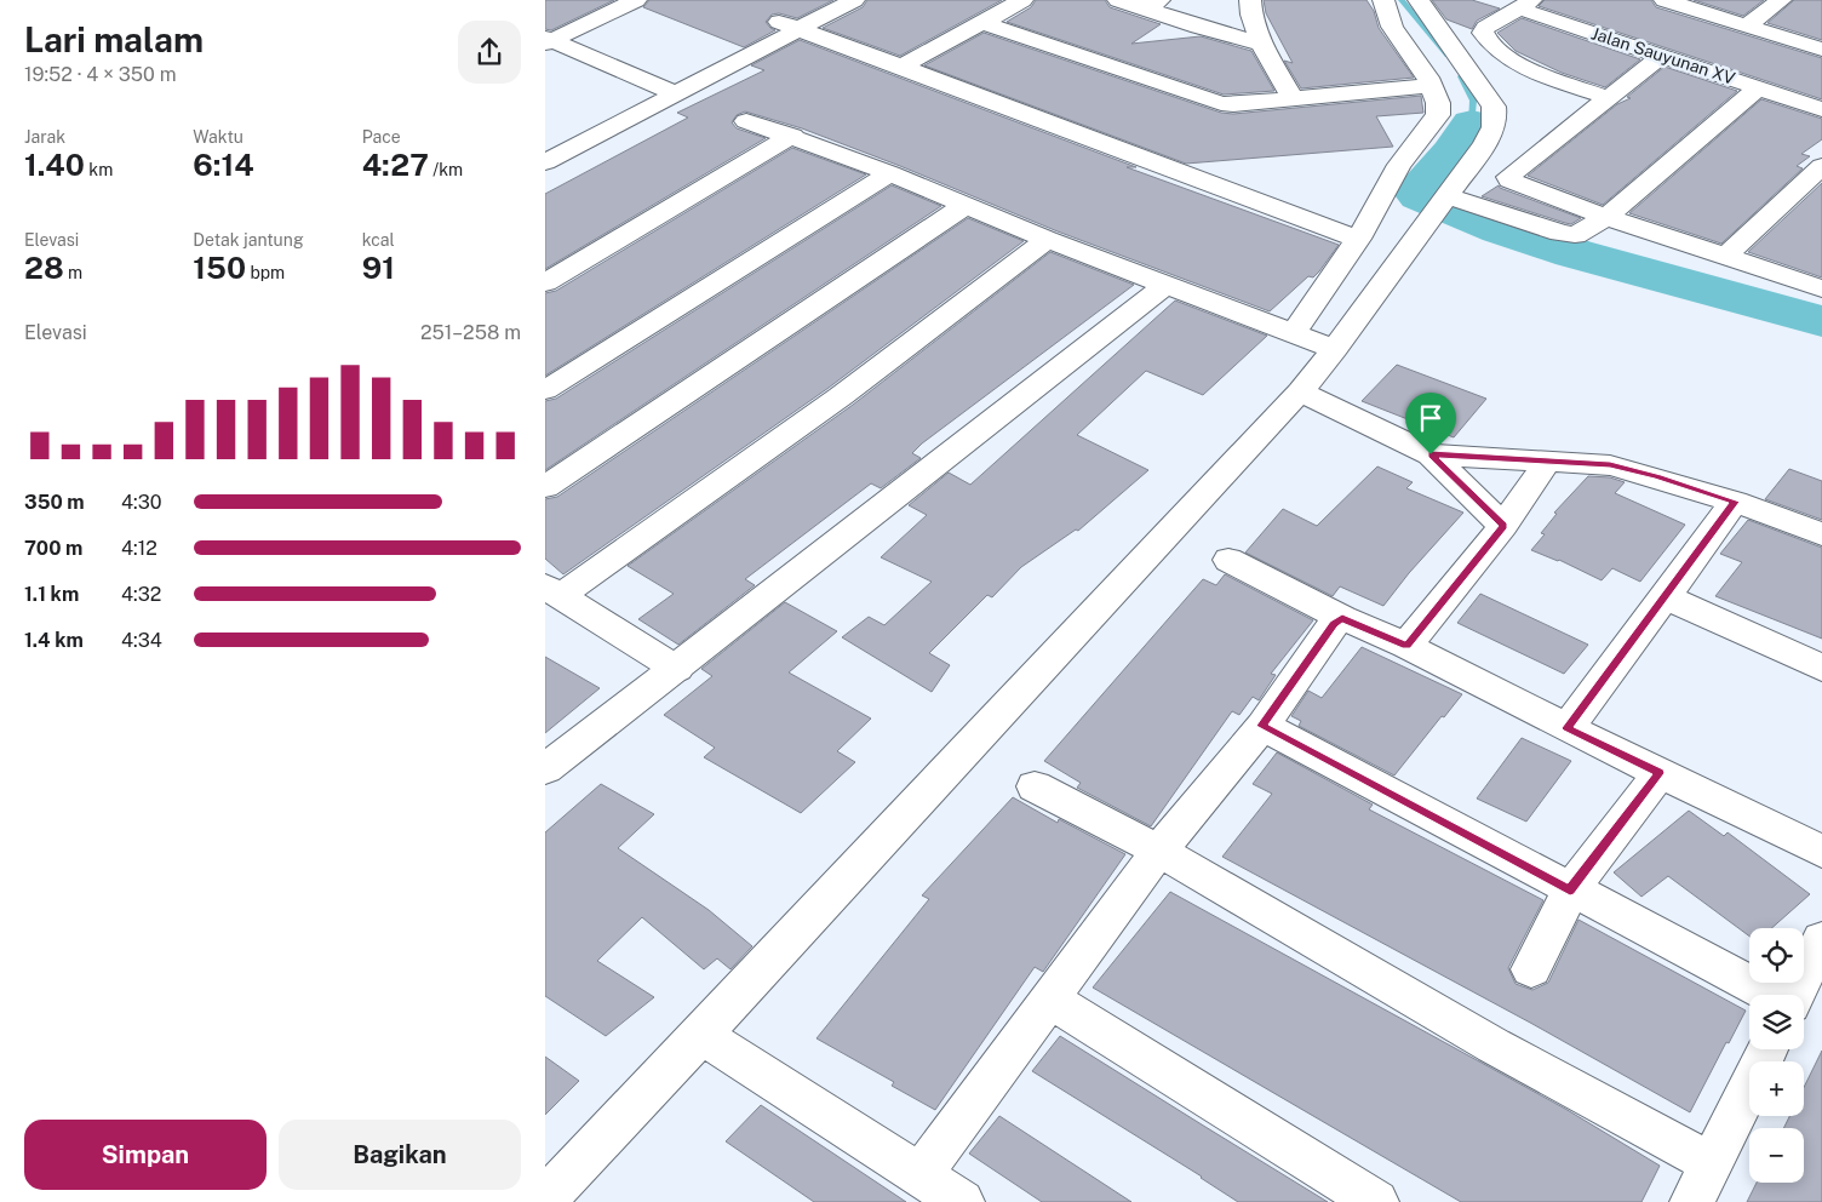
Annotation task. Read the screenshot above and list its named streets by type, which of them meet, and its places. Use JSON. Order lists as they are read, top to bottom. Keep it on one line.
{"streets":{"street":["Jalan Sauyunan XV"]},"page":{"heading":["Lari malam","19:52 · 4 × 350 m"],"stats":[["Jarak","1.40 km"],["Waktu","6:14"],["Pace","4:27 /km"],["Elevasi","28 m"],["Detak jantung","150 bpm"],["kcal","91"]],"chart":["Elevasi","251–258 m"],"list":[{"name":"350 m","note":"4:30"},{"name":"700 m","note":"4:12"},{"name":"1.1 km","note":"4:32"},{"name":"1.4 km","note":"4:34"}],"map_buttons":["+","−"],"buttons":["Simpan","Bagikan"]}}
